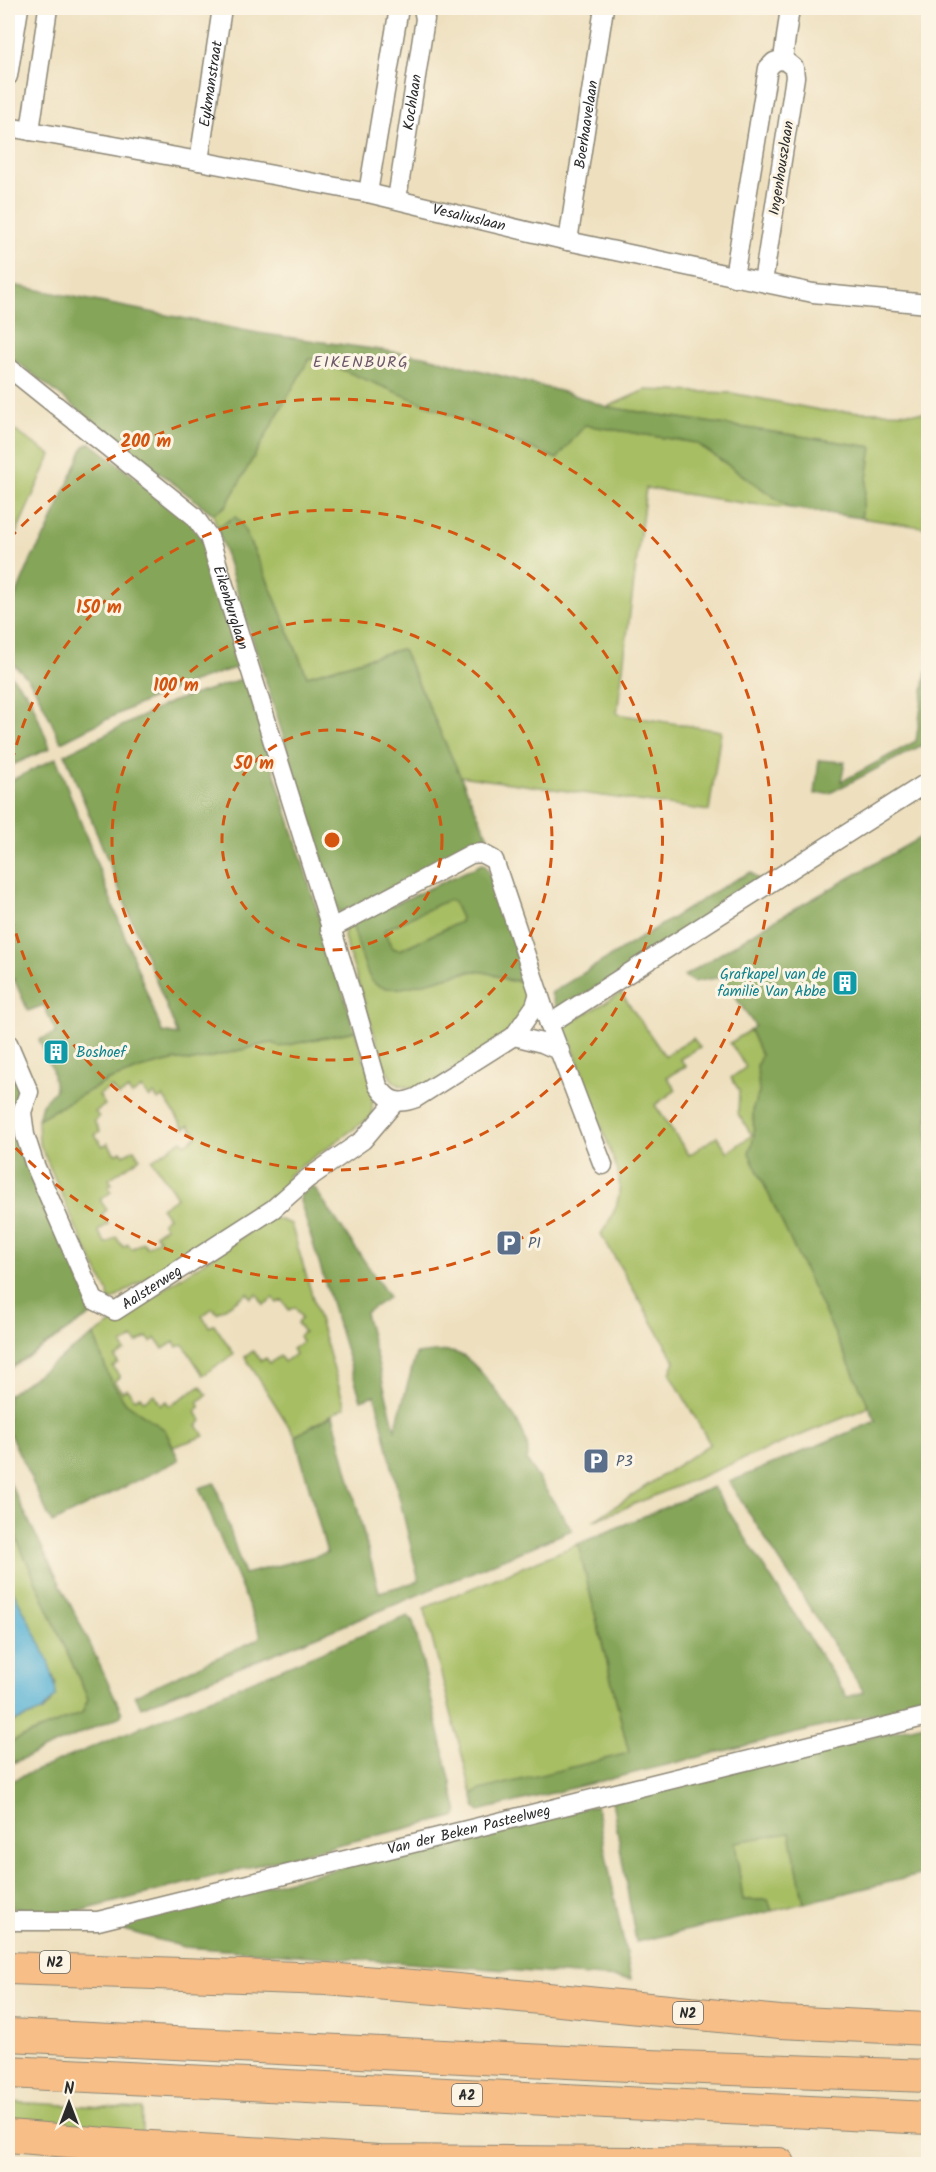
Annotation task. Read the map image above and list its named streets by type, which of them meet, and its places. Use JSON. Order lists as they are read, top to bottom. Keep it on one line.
{"streets":{"highway":["N2","A2"],"street":["Eykmanstraat","Kochlaan","Boerhaavelaan","Ingenhouszlaan","Vesaliuslaan","Eikenburglaan","Aalsterweg","Van der Beken Pasteelweg"]},"crossings":[["Eykmanstraat","Vesaliuslaan"],["Kochlaan","Vesaliuslaan"],["Boerhaavelaan","Vesaliuslaan"],["Ingenhouszlaan","Vesaliuslaan"]],"districts":["EIKENBURG"],"places":{"building":["Grafkapel van de familie Van Abbe","Boshoef"],"parking":["P1","P3"]},"north":"top","rings":["200 m","150 m","100 m","50 m"]}
